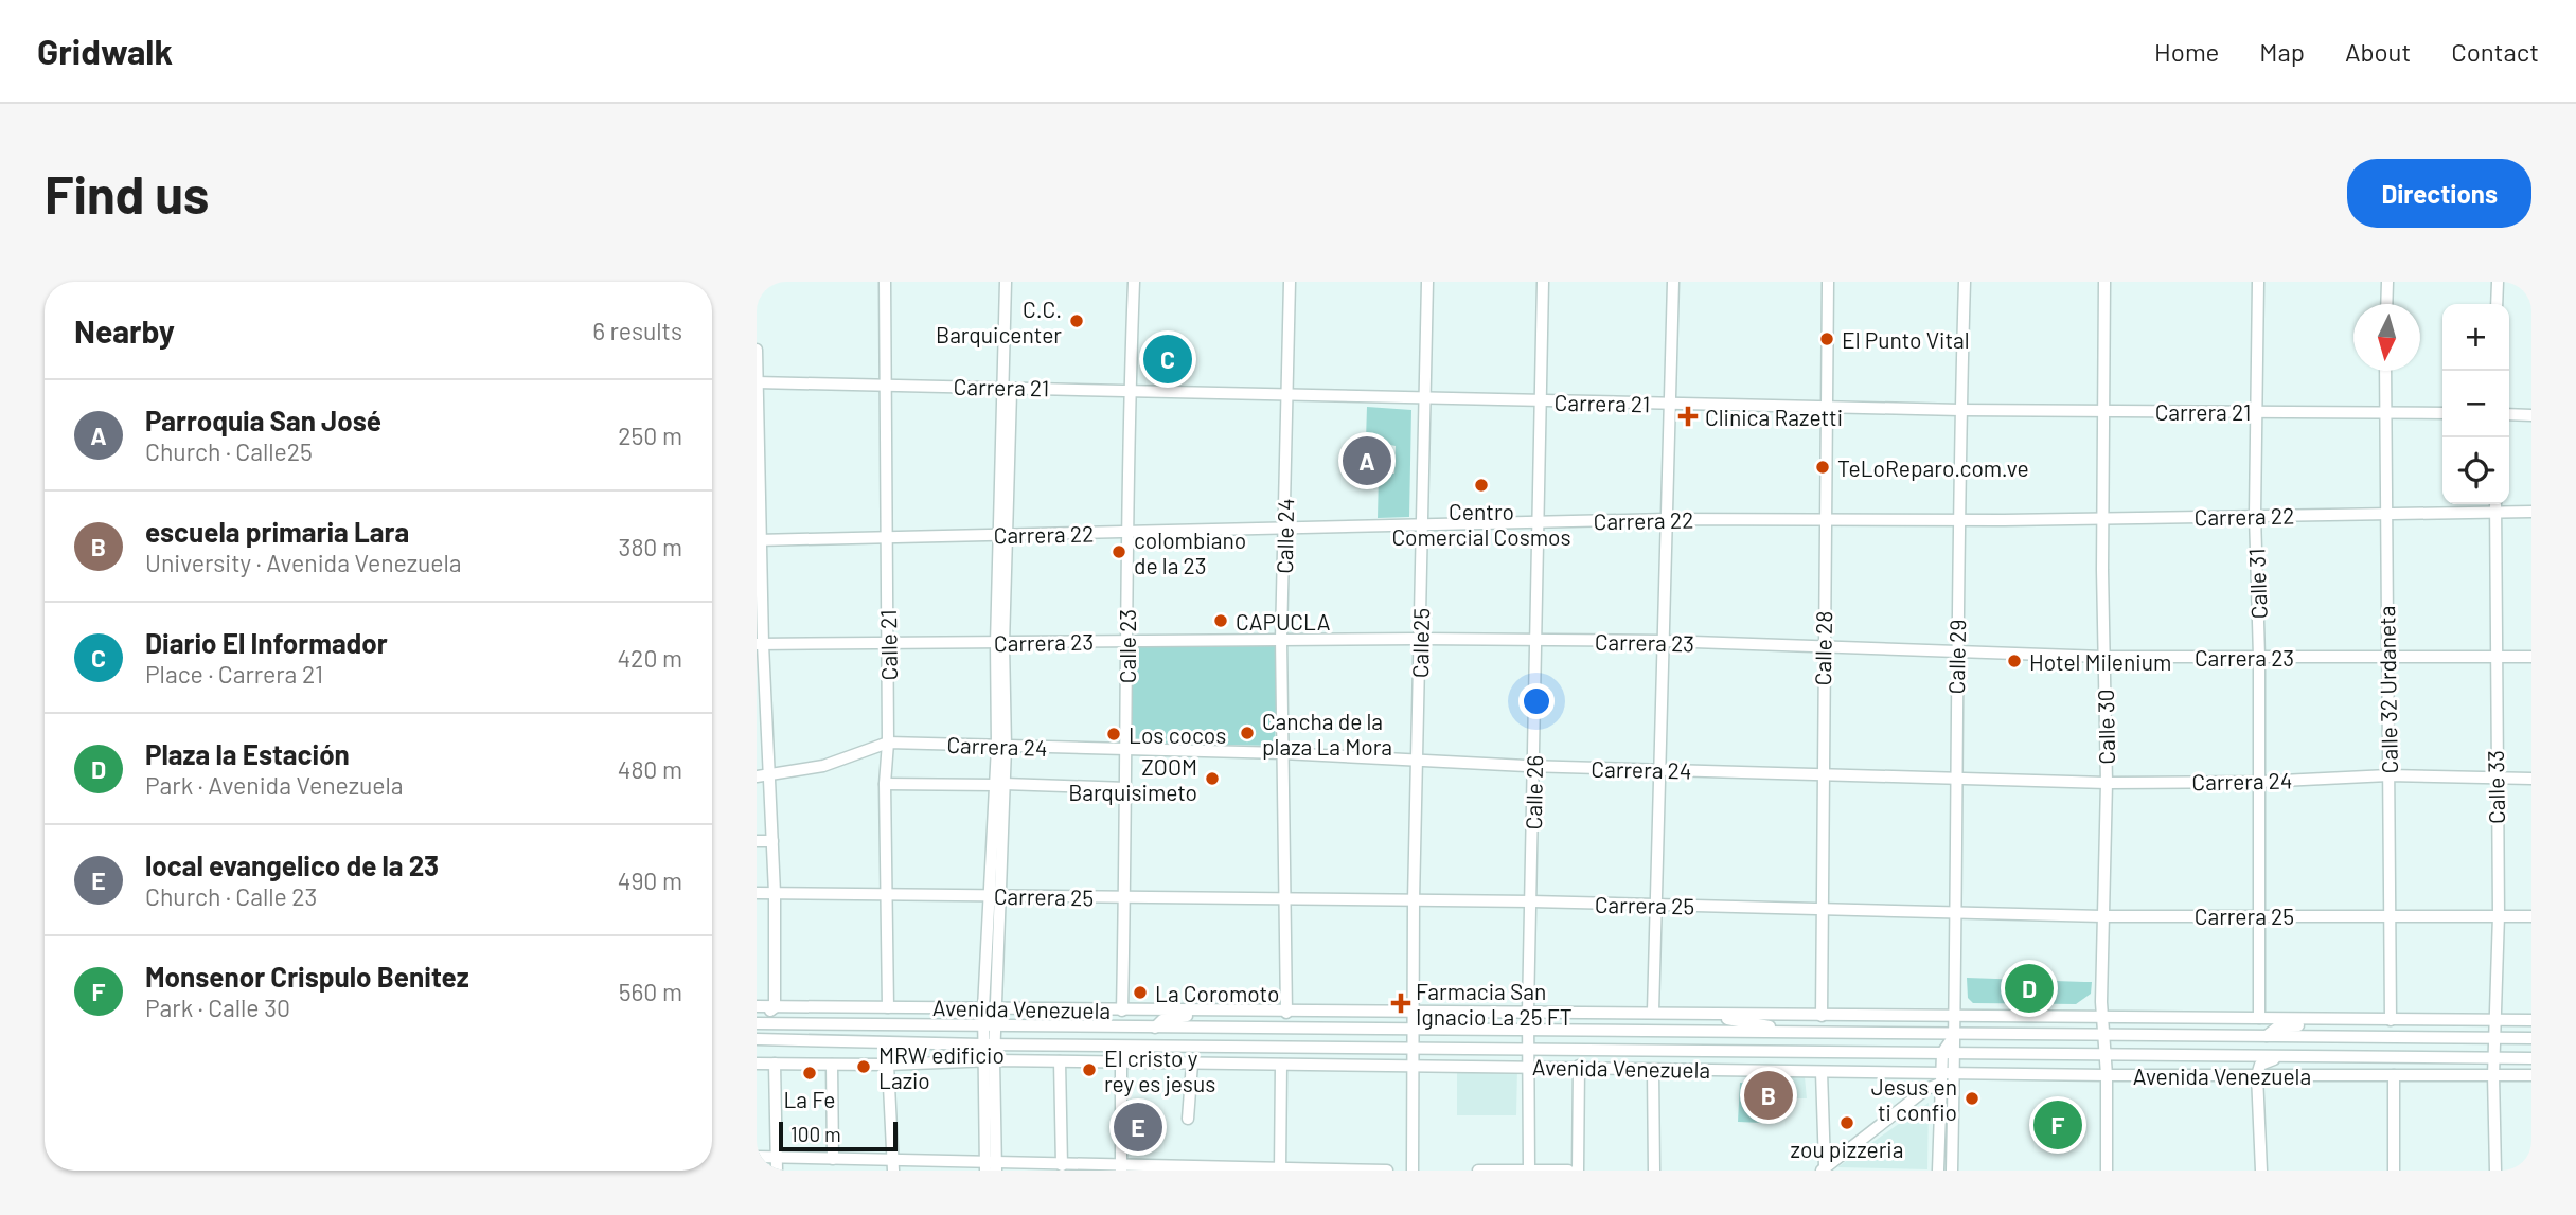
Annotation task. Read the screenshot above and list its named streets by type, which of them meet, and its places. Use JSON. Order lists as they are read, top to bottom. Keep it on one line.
{"streets":{"street":["Carrera 21","Carrera 22","Calle 24","Calle 31","Carrera 23","Calle25","Calle 21","Calle 23","Calle 28","Calle 29","Calle 32 Urdaneta","Calle 30","Carrera 24","Calle 33","Calle 26","Carrera 25","Avenida Venezuela"]},"crossings":[["Carrera 21","Calle 24"],["Carrera 21","Calle 31"],["Carrera 21","Calle25"],["Carrera 21","Calle 21"],["Carrera 21","Calle 23"],["Carrera 21","Calle 28"],["Carrera 21","Calle 29"],["Carrera 21","Calle 32 Urdaneta"],["Carrera 21","Calle 30"],["Carrera 21","Calle 26"],["Carrera 22","Calle 24"],["Carrera 22","Calle 31"],["Carrera 22","Calle25"],["Carrera 22","Calle 21"],["Carrera 22","Calle 23"],["Carrera 22","Calle 28"],["Carrera 22","Calle 29"],["Carrera 22","Calle 32 Urdaneta"],["Carrera 22","Calle 30"],["Carrera 22","Calle 33"],["Carrera 22","Calle 26"],["Calle 24","Carrera 23"],["Calle 24","Carrera 24"],["Calle 24","Carrera 25"],["Calle 24","Avenida Venezuela"],["Calle 31","Carrera 23"],["Calle 31","Carrera 24"],["Calle 31","Carrera 25"],["Calle 31","Avenida Venezuela"],["Carrera 23","Calle25"],["Carrera 23","Calle 21"],["Carrera 23","Calle 23"],["Carrera 23","Calle 28"],["Carrera 23","Calle 29"],["Carrera 23","Calle 32 Urdaneta"],["Carrera 23","Calle 30"],["Carrera 23","Calle 33"],["Carrera 23","Calle 26"],["Calle25","Carrera 24"],["Calle25","Carrera 25"],["Calle25","Avenida Venezuela"],["Calle 21","Carrera 24"],["Calle 21","Carrera 25"],["Calle 21","Avenida Venezuela"],["Calle 23","Carrera 24"],["Calle 23","Carrera 25"],["Calle 23","Avenida Venezuela"],["Calle 28","Carrera 24"],["Calle 28","Carrera 25"],["Calle 28","Avenida Venezuela"],["Calle 29","Carrera 24"],["Calle 29","Carrera 25"],["Calle 29","Avenida Venezuela"],["Calle 32 Urdaneta","Carrera 24"],["Calle 32 Urdaneta","Carrera 25"],["Calle 32 Urdaneta","Avenida Venezuela"],["Calle 30","Carrera 24"],["Calle 30","Carrera 25"],["Calle 30","Avenida Venezuela"],["Carrera 24","Calle 33"],["Carrera 24","Calle 26"],["Calle 33","Carrera 25"],["Calle 33","Avenida Venezuela"],["Calle 26","Carrera 25"],["Calle 26","Avenida Venezuela"]],"places":{"other":["C.C. Barquicenter","El Punto Vital","TeLoReparo.com.ve","Centro Comercial Cosmos","colombiano de la 23","CAPUCLA","Hotel Milenium","Cancha de la plaza La Mora","Los cocos","ZOOM Barquisimeto","La Coromoto","MRW edificio Lazio","El cristo y rey es jesus","La Fe","Jesus en ti confio","zou pizzeria"],"health":["Clinica Razetti","Farmacia San Ignacio La 25 FT"]},"scale_bar":"100 m","north":"bottom","page":{"header":"Gridwalk","nav":["Home","Map","About","Contact"],"buttons":"Directions","title":"Find us","heading":["Nearby","6 results"],"map_buttons":["+","−"],"pins":["C","A","D","B","F","E"],"list":[{"mark":"A","name":"Parroquia San José","note":"Church · Calle25","value":"250 m"},{"mark":"B","name":"escuela primaria Lara","note":"University · Avenida Venezuela","value":"380 m"},{"mark":"C","name":"Diario El Informador","note":"Place · Carrera 21","value":"420 m"},{"mark":"D","name":"Plaza la Estación","note":"Park · Avenida Venezuela","value":"480 m"},{"mark":"E","name":"local evangelico de la 23","note":"Church · Calle 23","value":"490 m"},{"mark":"F","name":"Monsenor Crispulo Benitez","note":"Park · Calle 30","value":"560 m"}],"scale":"100 m"}}
